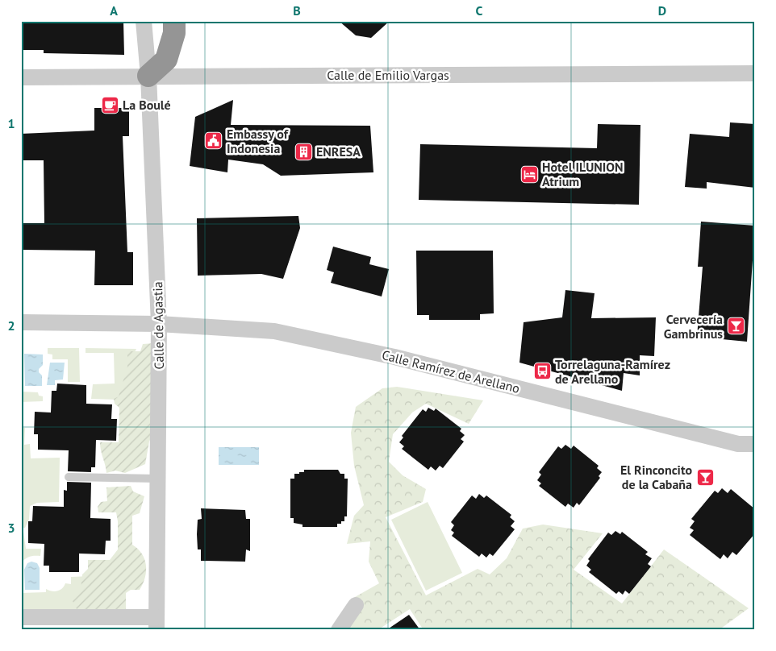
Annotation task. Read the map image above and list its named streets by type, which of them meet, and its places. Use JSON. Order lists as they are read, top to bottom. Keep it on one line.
{"streets":{"street":["Calle de Emilio Vargas","Calle de Agastia","Calle Ramírez de Arellano"]},"crossings":[["Calle de Emilio Vargas","Calle de Agastia"],["Calle de Agastia","Calle Ramírez de Arellano"]],"places":{"cafe":["La Boulé"],"public building":["Embassy of Indonesia"],"building":["ENRESA"],"hotel":["Hotel ILUNION Atrium"],"bar":["Cervecería Gambrinus","El Rinconcito de la Cabaña"],"bus stop":["Torrelaguna-Ramírez de Arellano"]},"grid":{"columns":["A","B","C","D"],"rows":["1","2","3"]}}
